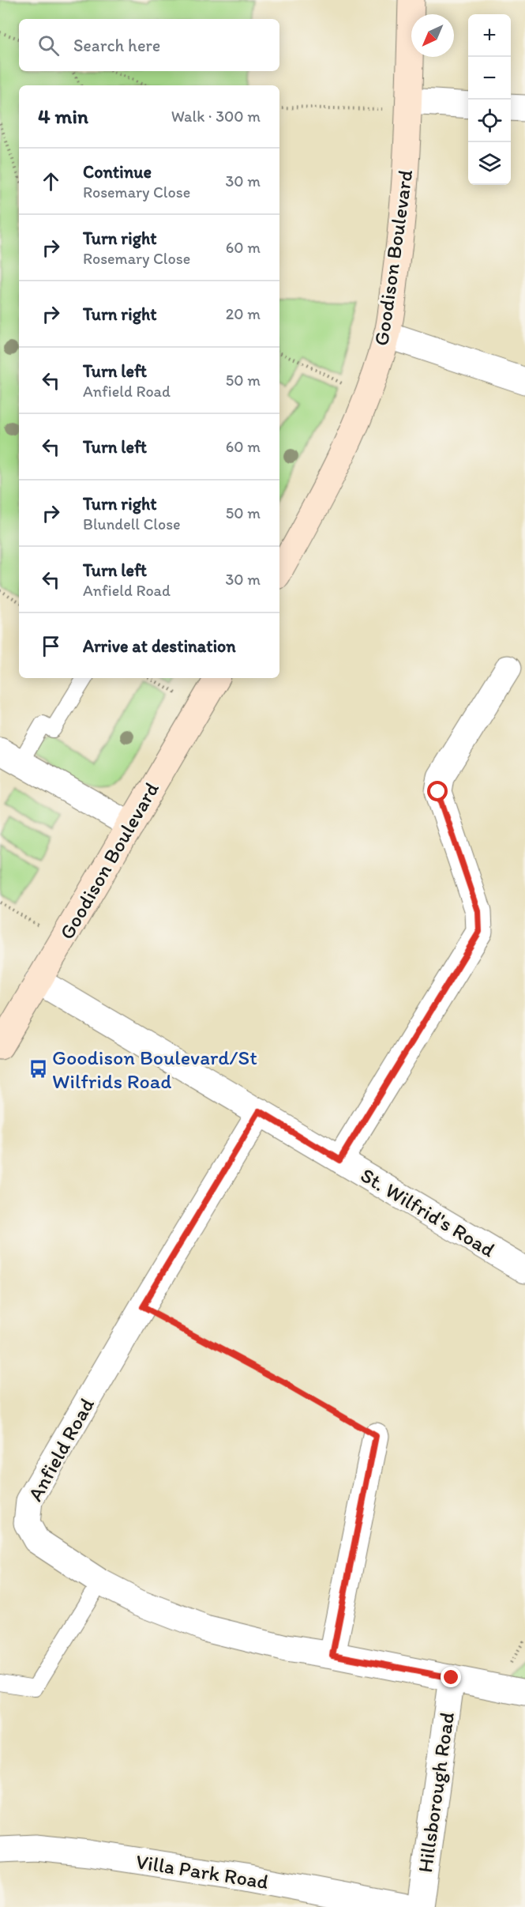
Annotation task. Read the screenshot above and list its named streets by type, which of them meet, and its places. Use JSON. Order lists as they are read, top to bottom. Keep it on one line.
{"streets":{"street":["Goodison Boulevard","St. Wilfrid's Road","Anfield Road","Hillsborough Road","Villa Park Road"]},"crossings":[["Goodison Boulevard","St. Wilfrid's Road"],["St. Wilfrid's Road","Anfield Road"],["Anfield Road","Hillsborough Road"]],"places":{"bus stop":["Goodison Boulevard/St Wilfrids Road"]},"north":"bottom left","page":{"map_buttons":["+","−"],"search":"Search here","heading":["4 min","Walk · 300 m"],"list":[["Continue","Rosemary Close","30 m"],["Turn right","Rosemary Close","60 m"],["Turn right","20 m"],["Turn left","Anfield Road","50 m"],["Turn left","60 m"],["Turn right","Blundell Close","50 m"],["Turn left","Anfield Road","30 m"],"Arrive at destination"]}}
